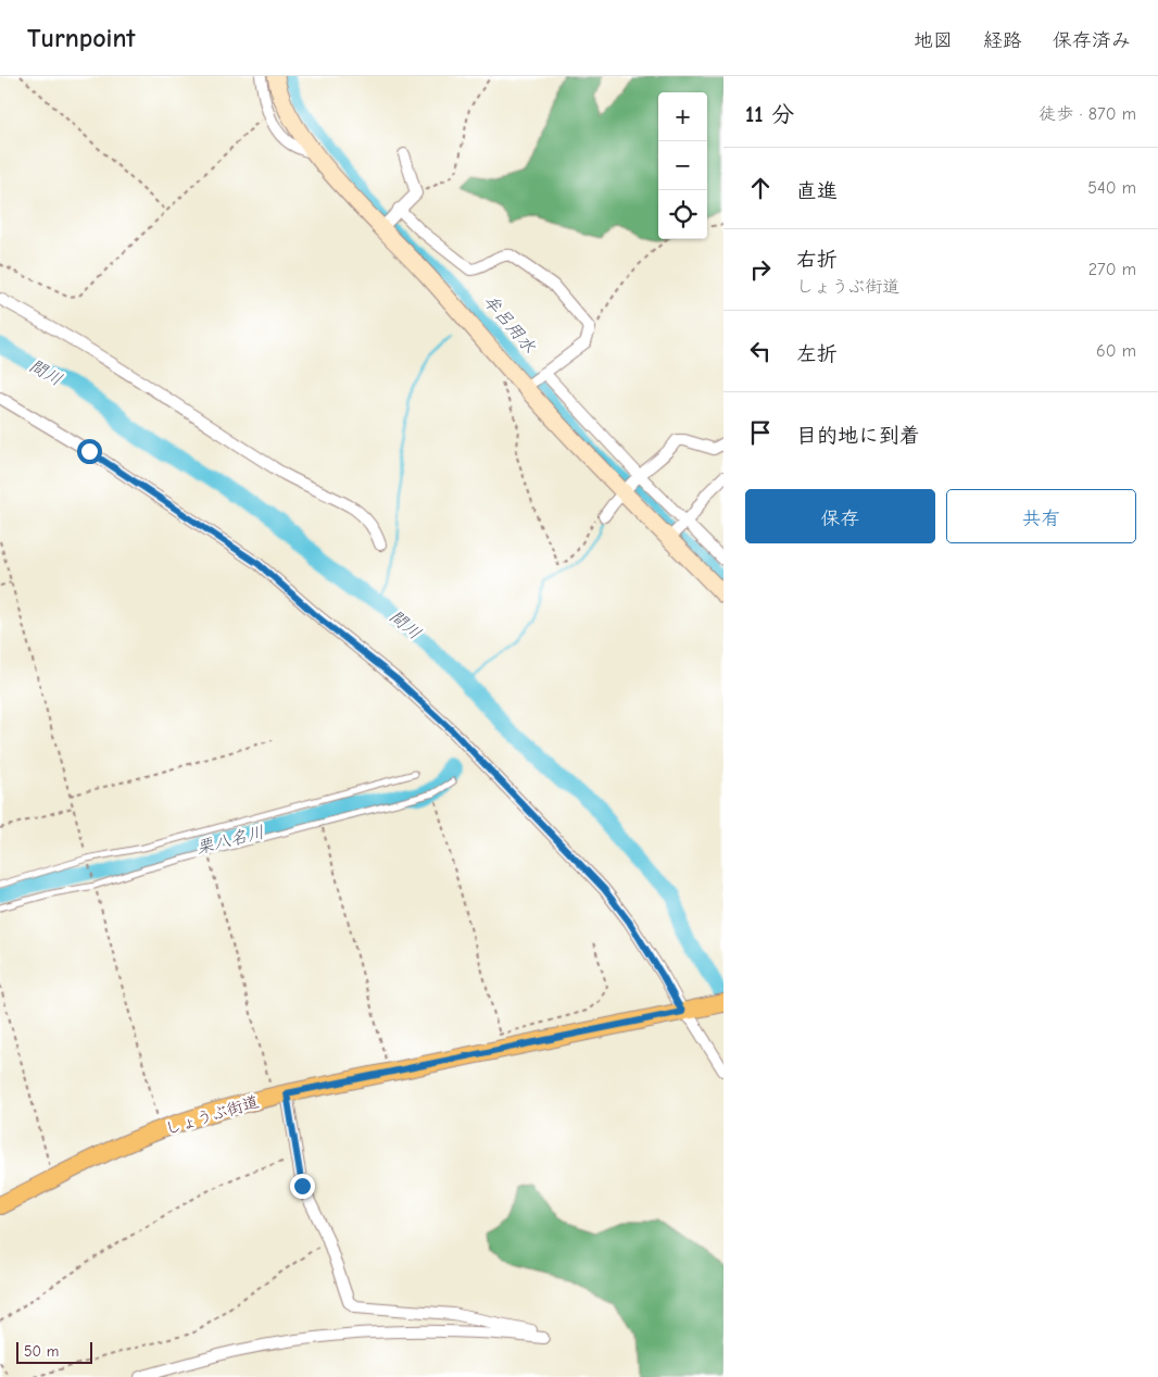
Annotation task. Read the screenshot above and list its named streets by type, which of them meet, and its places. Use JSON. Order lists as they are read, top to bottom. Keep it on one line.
{"streets":{"main road":["しょうぶ街道"]},"water":["牟呂用水","間川","栗八名川"],"scale_bar":"50 m","page":{"header":"Turnpoint","nav":["地図","経路","保存済み"],"heading":["11 分","徒歩 · 870 m"],"map_buttons":["+","−"],"list":[["直進","540 m"],["右折","しょうぶ街道","270 m"],["左折","60 m"],"目的地に到着"],"buttons":["保存","共有"],"scale":"50 m"}}
